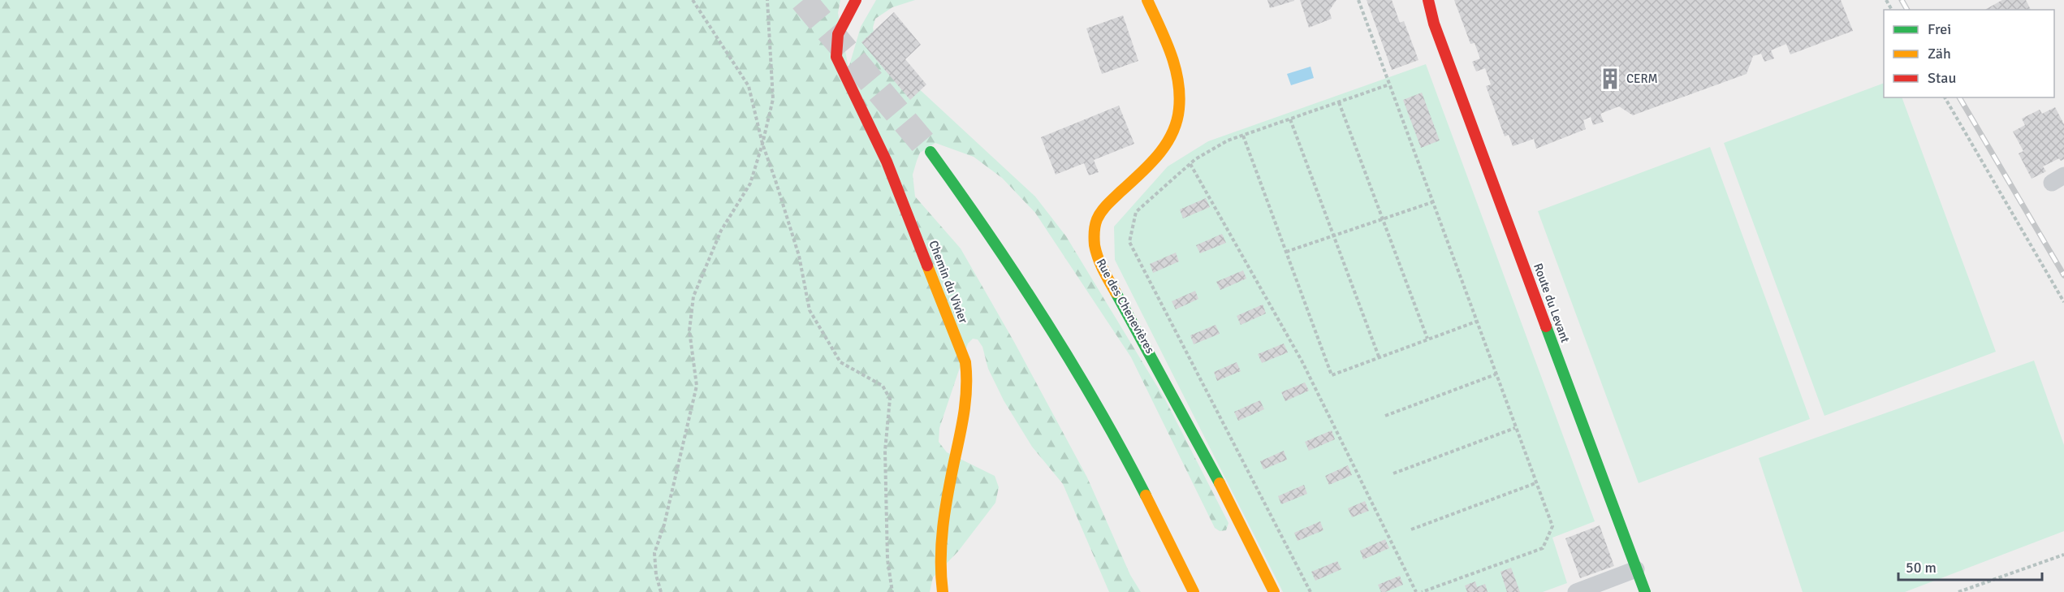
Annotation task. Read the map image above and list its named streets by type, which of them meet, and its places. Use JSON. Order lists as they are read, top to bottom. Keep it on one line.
{"streets":{"main road":["Chemin du Vivier","Route du Levant","Rue des Chenevières"]},"places":{"building":["CERM"]},"legend":["Frei","Zäh","Stau"],"scale_bar":"50 m"}
